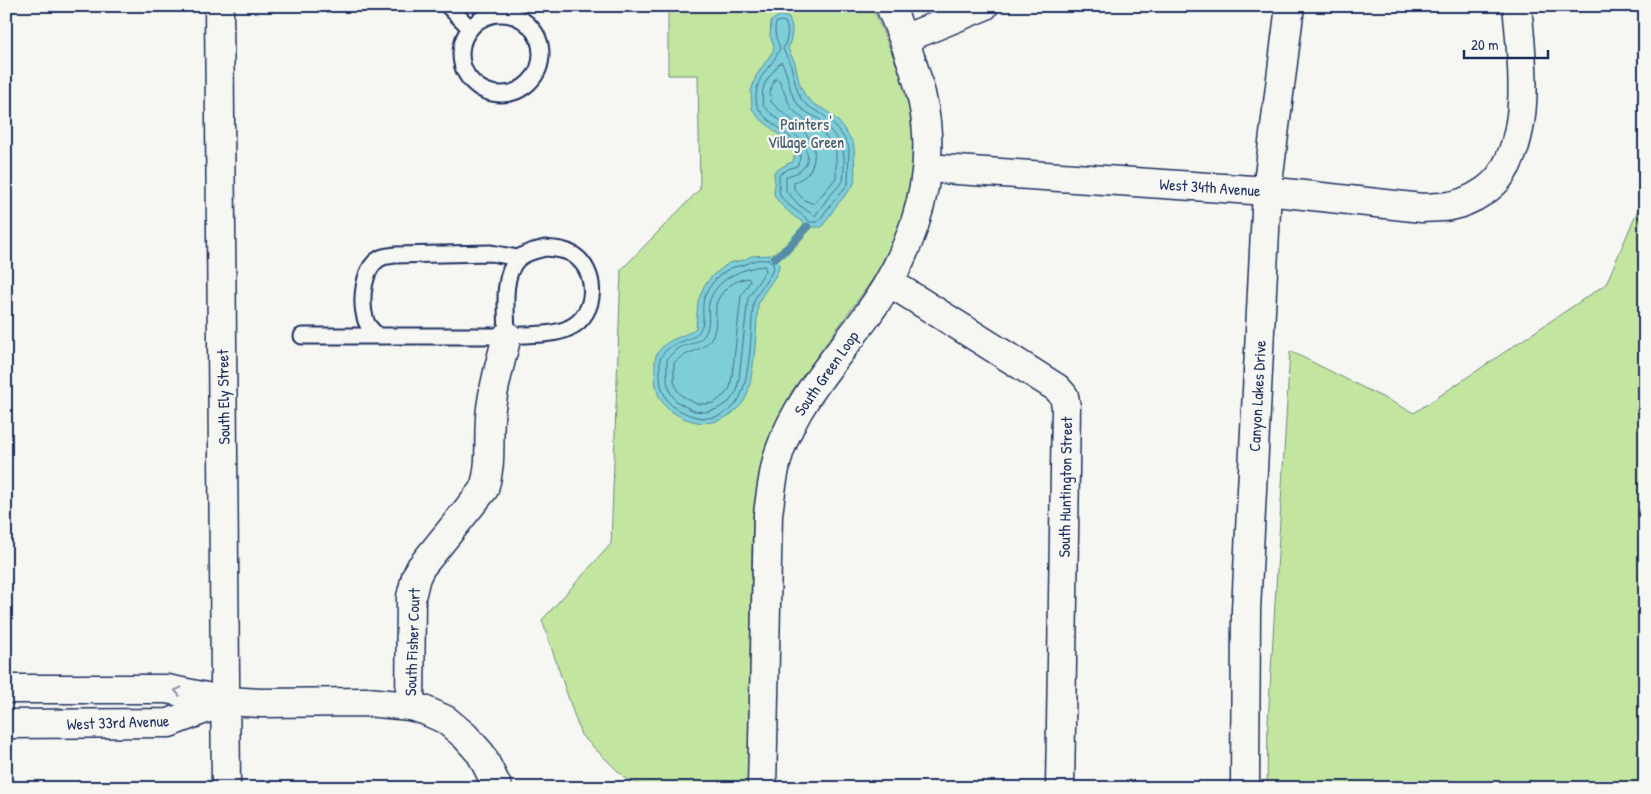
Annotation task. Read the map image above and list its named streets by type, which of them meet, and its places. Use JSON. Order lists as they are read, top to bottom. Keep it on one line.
{"streets":{"street":["West 34th Avenue","South Green Loop","Canyon Lakes Drive","South Ely Street","South Huntington Street","South Fisher Court","West 33rd Avenue"]},"crossings":[["West 34th Avenue","South Green Loop"],["West 34th Avenue","Canyon Lakes Drive"],["South Green Loop","South Huntington Street"],["South Ely Street","West 33rd Avenue"],["South Fisher Court","West 33rd Avenue"]],"parks":["Painters' Village Green"],"scale_bar":"20 m"}
